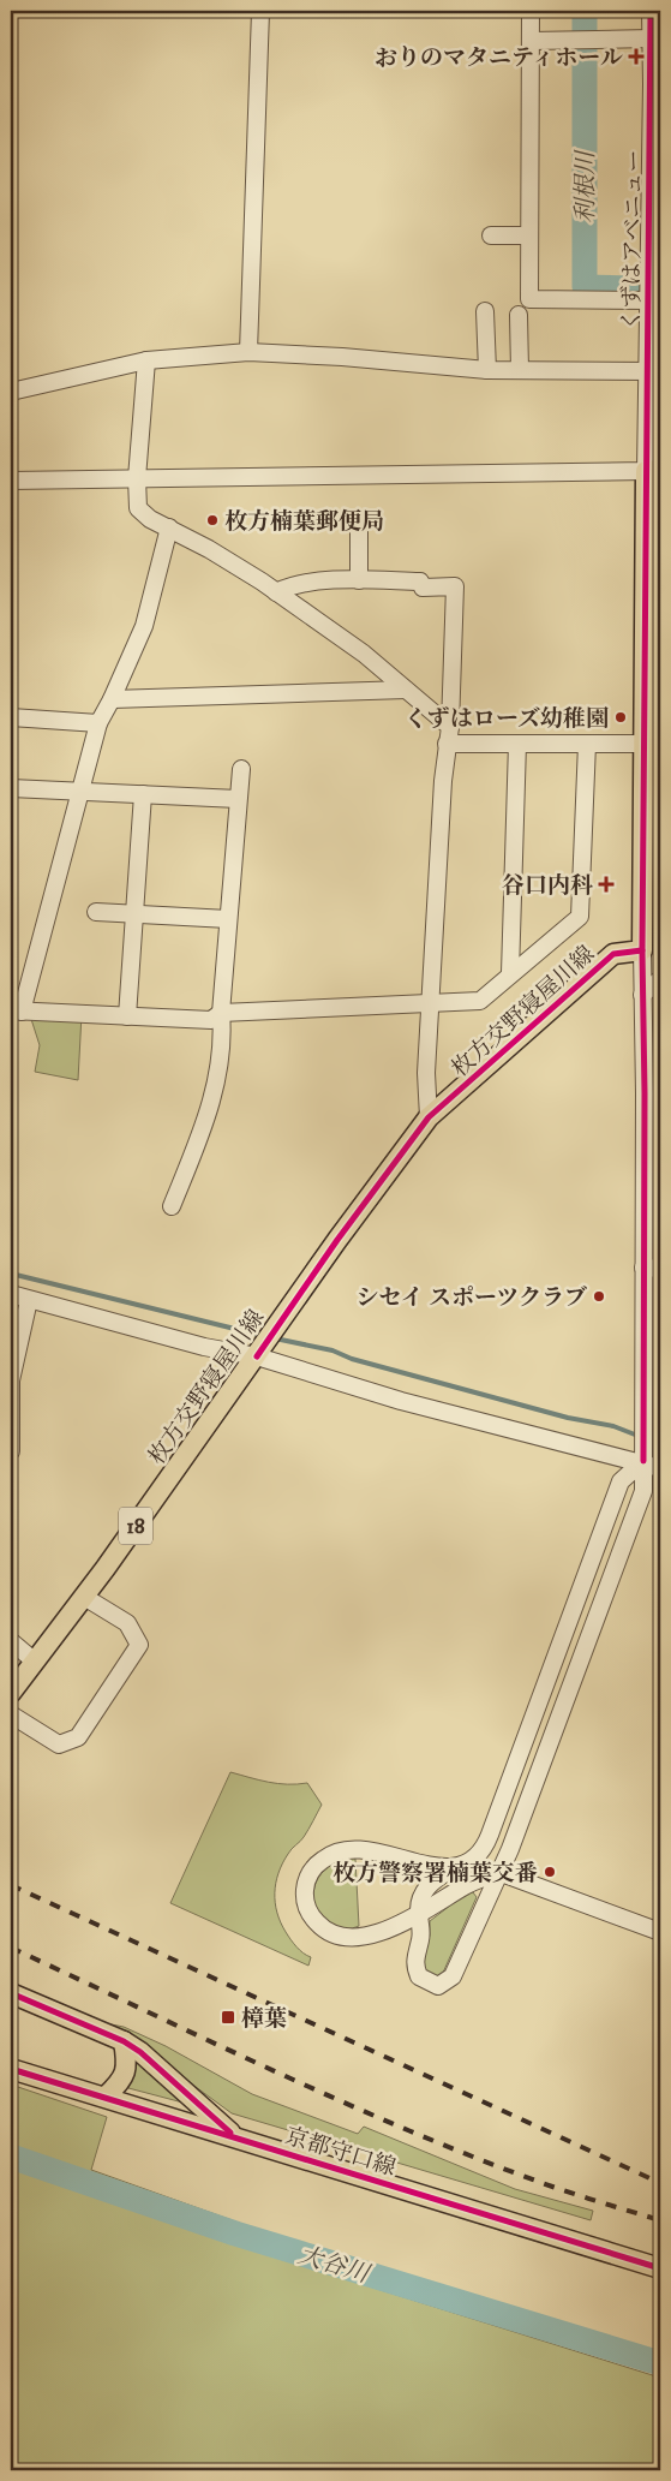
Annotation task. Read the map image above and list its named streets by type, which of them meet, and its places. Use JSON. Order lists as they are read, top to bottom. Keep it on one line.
{"streets":{"main road":["枚方交野寝屋川線","18","京都守口線"],"street":["くずはアベニュー"]},"water":["利根川","大谷川"],"places":{"health":["おりのマタニティホール","谷口内科"],"other":["枚方楠葉郵便局","くずはローズ幼稚園","シセイ スポーツクラブ","枚方警察署楠葉交番"],"transit":["樟葉"]}}
